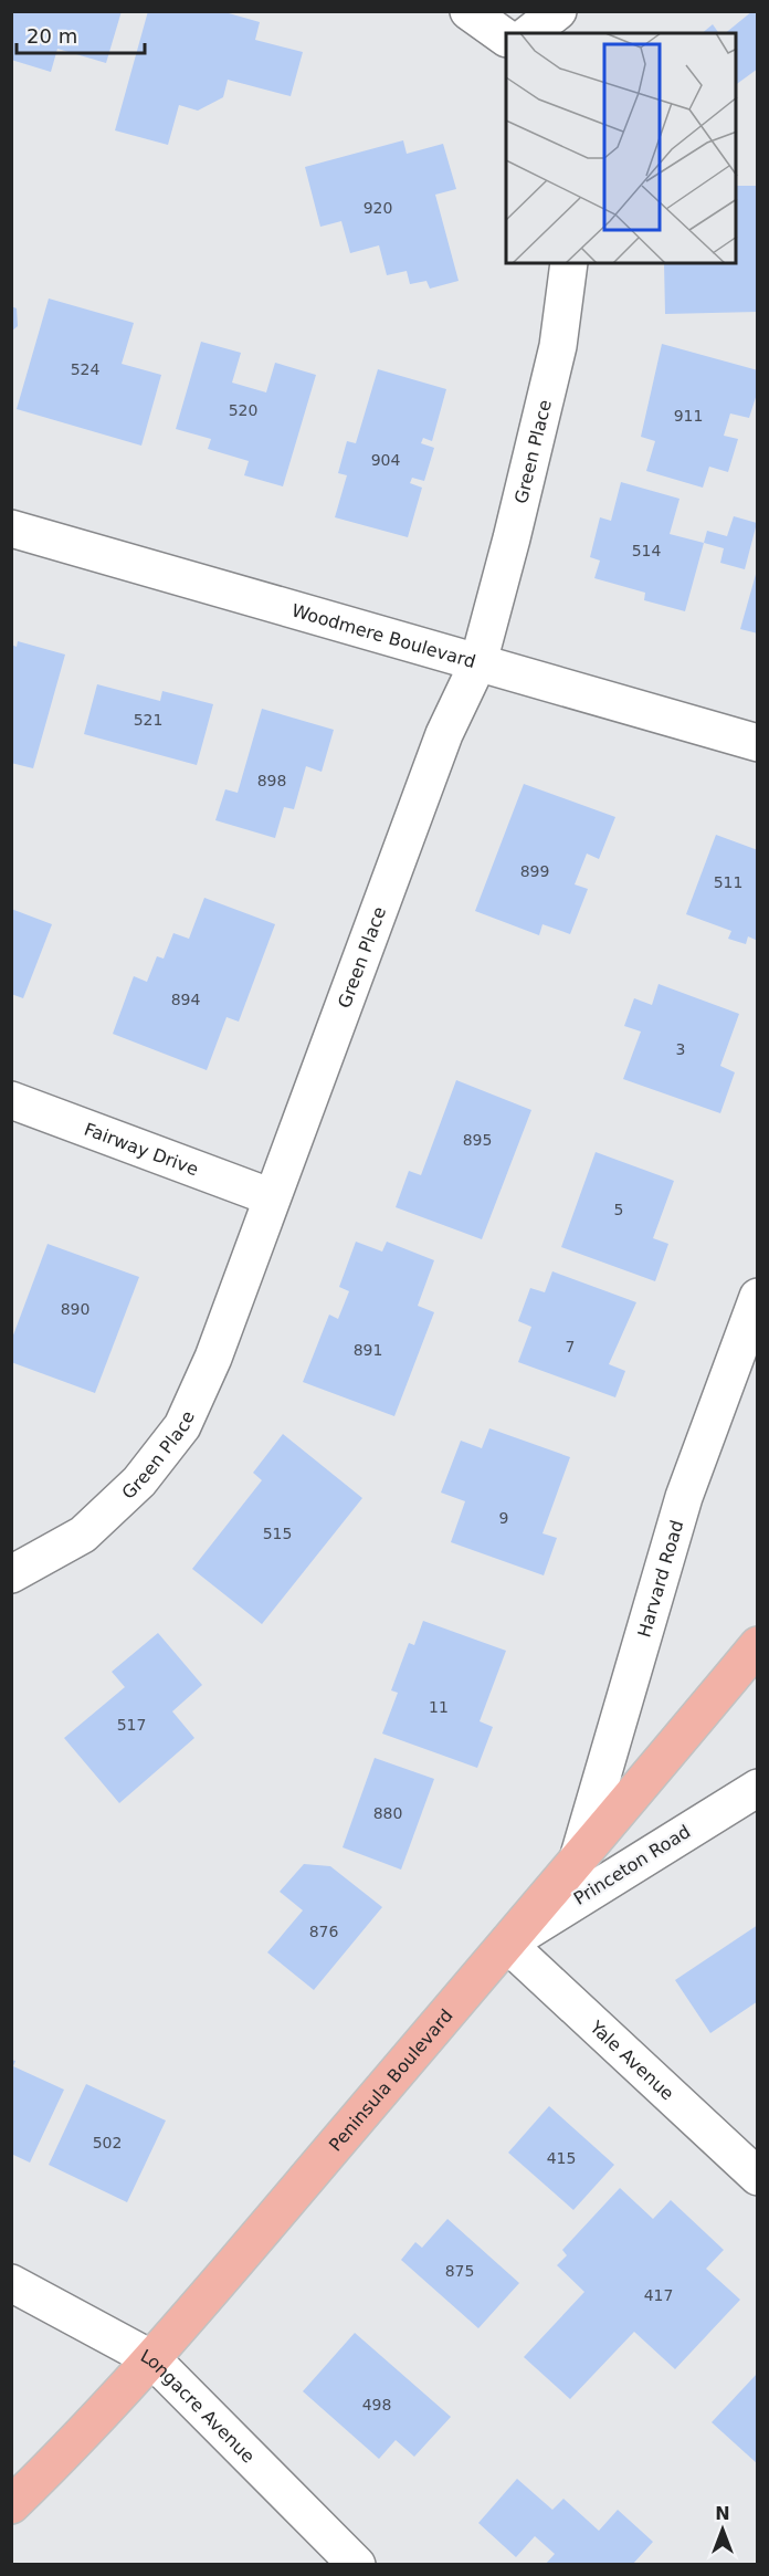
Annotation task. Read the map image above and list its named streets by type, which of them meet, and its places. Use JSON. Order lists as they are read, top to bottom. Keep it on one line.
{"streets":{"main road":["Peninsula Boulevard"],"street":["Green Place","Woodmere Boulevard","Fairway Drive","Harvard Road","Princeton Road","Yale Avenue","Longacre Avenue"]},"crossings":[["Green Place","Woodmere Boulevard"],["Green Place","Fairway Drive"],["Harvard Road","Peninsula Boulevard"],["Princeton Road","Yale Avenue"],["Princeton Road","Peninsula Boulevard"],["Yale Avenue","Peninsula Boulevard"],["Peninsula Boulevard","Longacre Avenue"]],"house_numbers":["920","524","520","911","904","514","521","898","899","511","894","3","895","5","890","7","891","9","515","11","517","880","876","502","415","875","417","498"],"scale_bar":"20 m","north":"top"}
